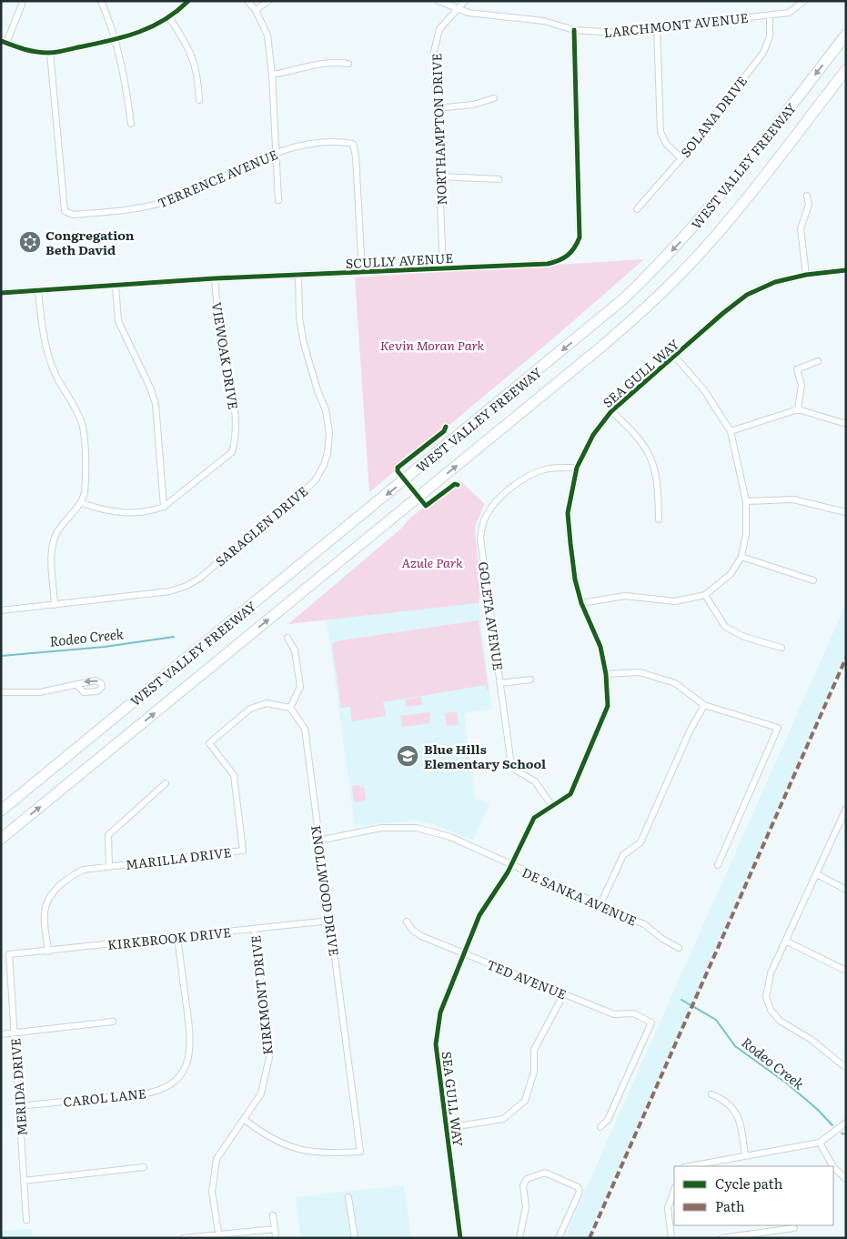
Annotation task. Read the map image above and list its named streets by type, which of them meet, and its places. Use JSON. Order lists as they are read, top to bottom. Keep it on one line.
{"streets":{"highway":["WEST VALLEY FREEWAY"],"street":["LARCHMONT AVENUE","SOLANA DRIVE","NORTHAMPTON DRIVE","TERRENCE AVENUE","SCULLY AVENUE","VIEWOAK DRIVE","SEA GULL WAY","SARAGLEN DRIVE","GOLETA AVENUE","MARILLA DRIVE","KNOLLWOOD DRIVE","DE SANKA AVENUE","KIRKBROOK DRIVE","TED AVENUE","KIRKMONT DRIVE","MERIDA DRIVE","CAROL LANE"]},"crossings":[["LARCHMONT AVENUE","SOLANA DRIVE"],["LARCHMONT AVENUE","NORTHAMPTON DRIVE"],["LARCHMONT AVENUE","SCULLY AVENUE"],["NORTHAMPTON DRIVE","SCULLY AVENUE"],["TERRENCE AVENUE","SCULLY AVENUE"],["SCULLY AVENUE","VIEWOAK DRIVE"],["SCULLY AVENUE","SARAGLEN DRIVE"],["SEA GULL WAY","GOLETA AVENUE"],["SEA GULL WAY","DE SANKA AVENUE"],["SEA GULL WAY","TED AVENUE"],["MARILLA DRIVE","KNOLLWOOD DRIVE"],["MARILLA DRIVE","KIRKBROOK DRIVE"],["KNOLLWOOD DRIVE","DE SANKA AVENUE"],["KNOLLWOOD DRIVE","KIRKBROOK DRIVE"],["KNOLLWOOD DRIVE","KIRKMONT DRIVE"],["KIRKBROOK DRIVE","KIRKMONT DRIVE"],["KIRKBROOK DRIVE","MERIDA DRIVE"],["KIRKBROOK DRIVE","CAROL LANE"],["MERIDA DRIVE","CAROL LANE"]],"water":["Rodeo Creek"],"parks":["Kevin Moran Park","Azule Park"],"places":{"synagogue":["Congregation Beth David"],"school or university":["Blue Hills Elementary School"]},"legend":["Cycle path","Path"]}
